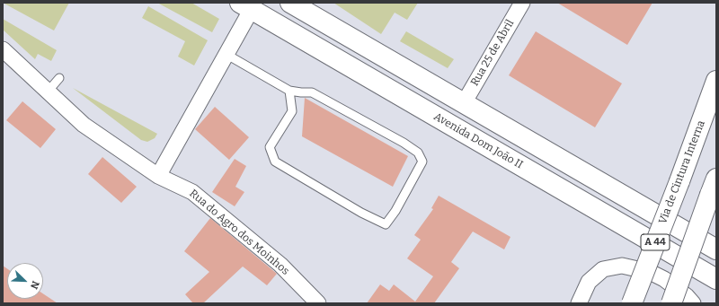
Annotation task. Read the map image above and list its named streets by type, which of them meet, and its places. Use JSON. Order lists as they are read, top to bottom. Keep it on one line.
{"streets":{"main road":["Avenida Dom João II","Via de Cintura Interna","A 44"],"street":["Rua 25 de Abril","Rua do Agro dos Moinhos"]},"north":"bottom right"}
